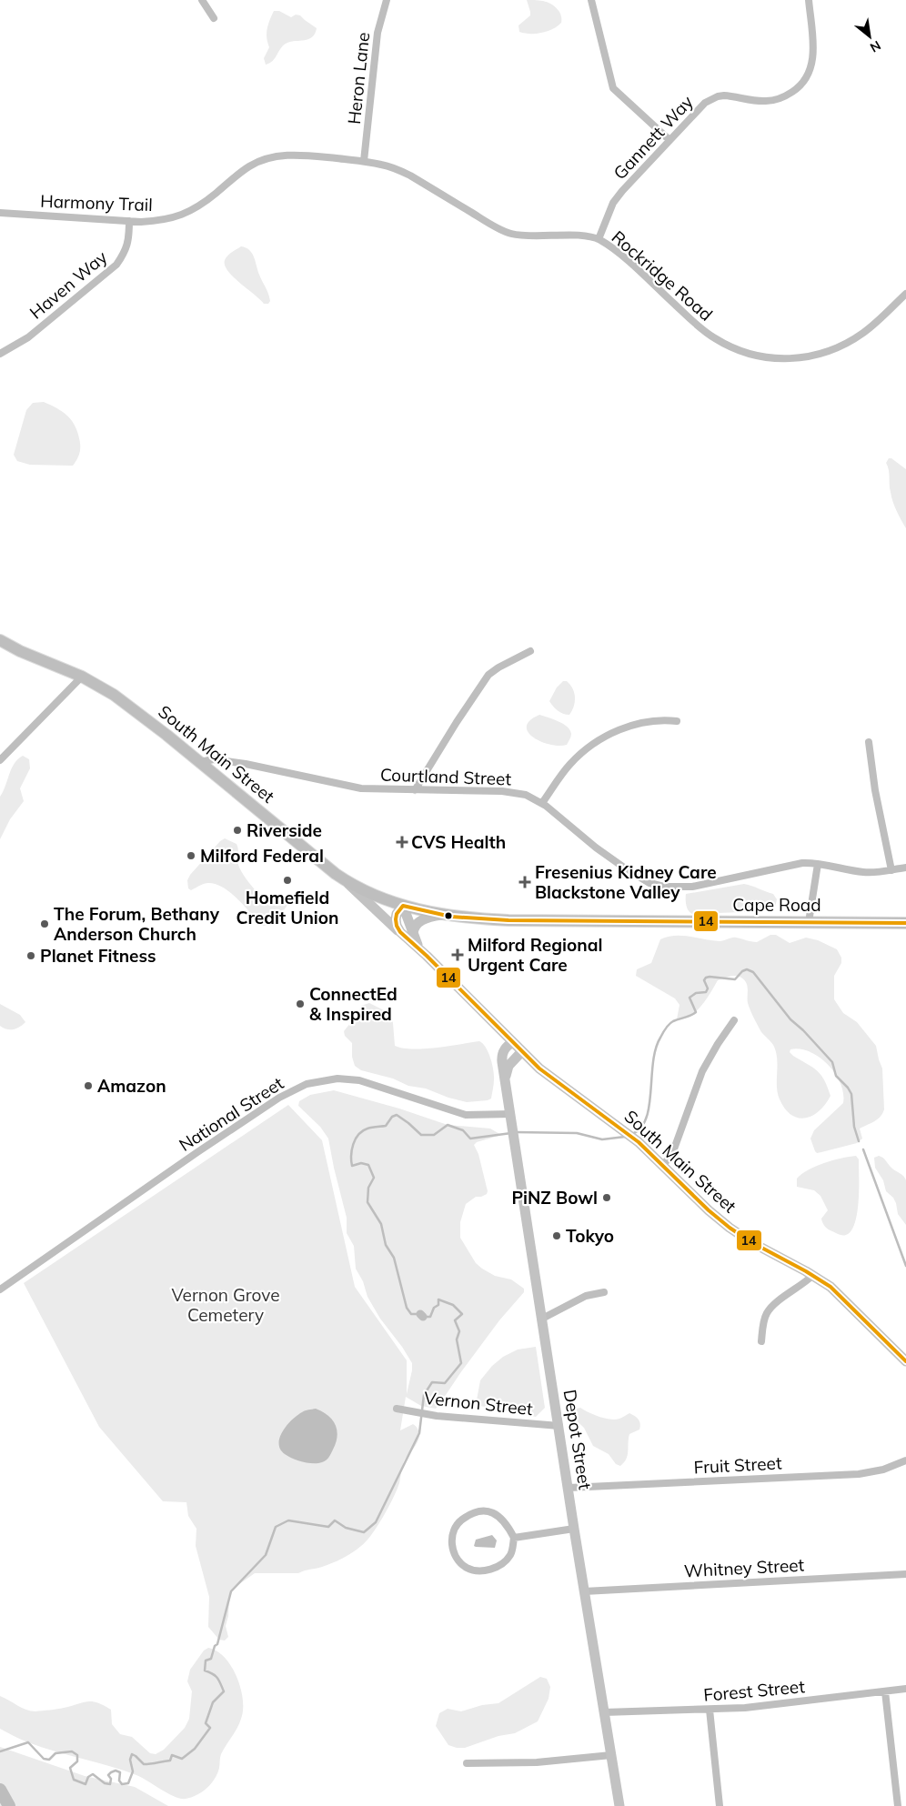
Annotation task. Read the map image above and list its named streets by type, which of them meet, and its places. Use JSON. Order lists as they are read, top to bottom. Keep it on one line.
{"streets":{"main road":["South Main Street","Cape Road","Depot Street"],"street":["Heron Lane","Gannett Way","Harmony Trail","Rockridge Road","Haven Way","Courtland Street","National Street","Vernon Street","Fruit Street","Whitney Street","Forest Street"]},"crossings":[["Heron Lane","Harmony Trail"],["Heron Lane","Rockridge Road"],["Gannett Way","Rockridge Road"],["Harmony Trail","Rockridge Road"],["Harmony Trail","Haven Way"],["South Main Street","Courtland Street"],["South Main Street","Cape Road"],["South Main Street","Depot Street"],["National Street","Depot Street"],["Vernon Street","Depot Street"],["Depot Street","Fruit Street"],["Depot Street","Whitney Street"],["Depot Street","Forest Street"]],"parks":["Vernon Grove Cemetery"],"places":{"other":["Riverside","Milford Federal","Homefield Credit Union","The Forum, Bethany Anderson Church","Planet Fitness","ConnectEd & Inspired","Amazon","PiNZ Bowl","Tokyo"],"health":["CVS Health","Fresenius Kidney Care Blackstone Valley","Milford Regional Urgent Care"]},"lines":["transit line 14"],"north":"bottom right"}
